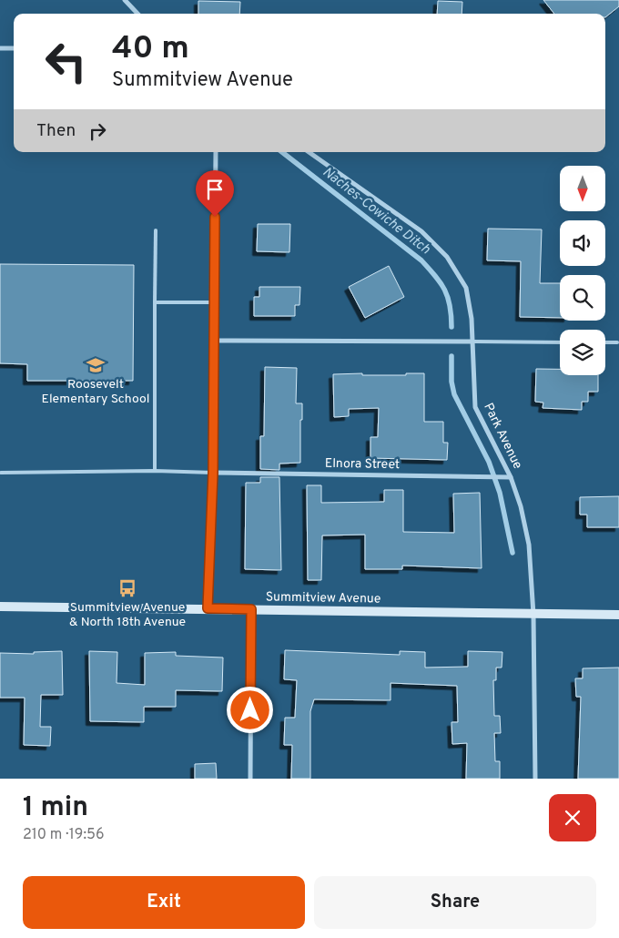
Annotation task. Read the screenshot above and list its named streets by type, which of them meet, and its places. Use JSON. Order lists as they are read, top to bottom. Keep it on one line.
{"streets":{"main road":["Summitview Avenue"],"street":["Park Avenue","Elnora Street"]},"crossings":[["Park Avenue","Elnora Street"],["Park Avenue","Summitview Avenue"]],"water":["Naches-Cowiche Ditch"],"places":{"school or university":["Roosevelt Elementary School"],"bus stop":["Summitview Avenue & North 18th Avenue"]},"north":"bottom","page":{"turn":["40 m","Summitview Avenue"],"then":"Then","heading":["1 min","210 m · 19:56"],"buttons":["Exit","Share"]}}
